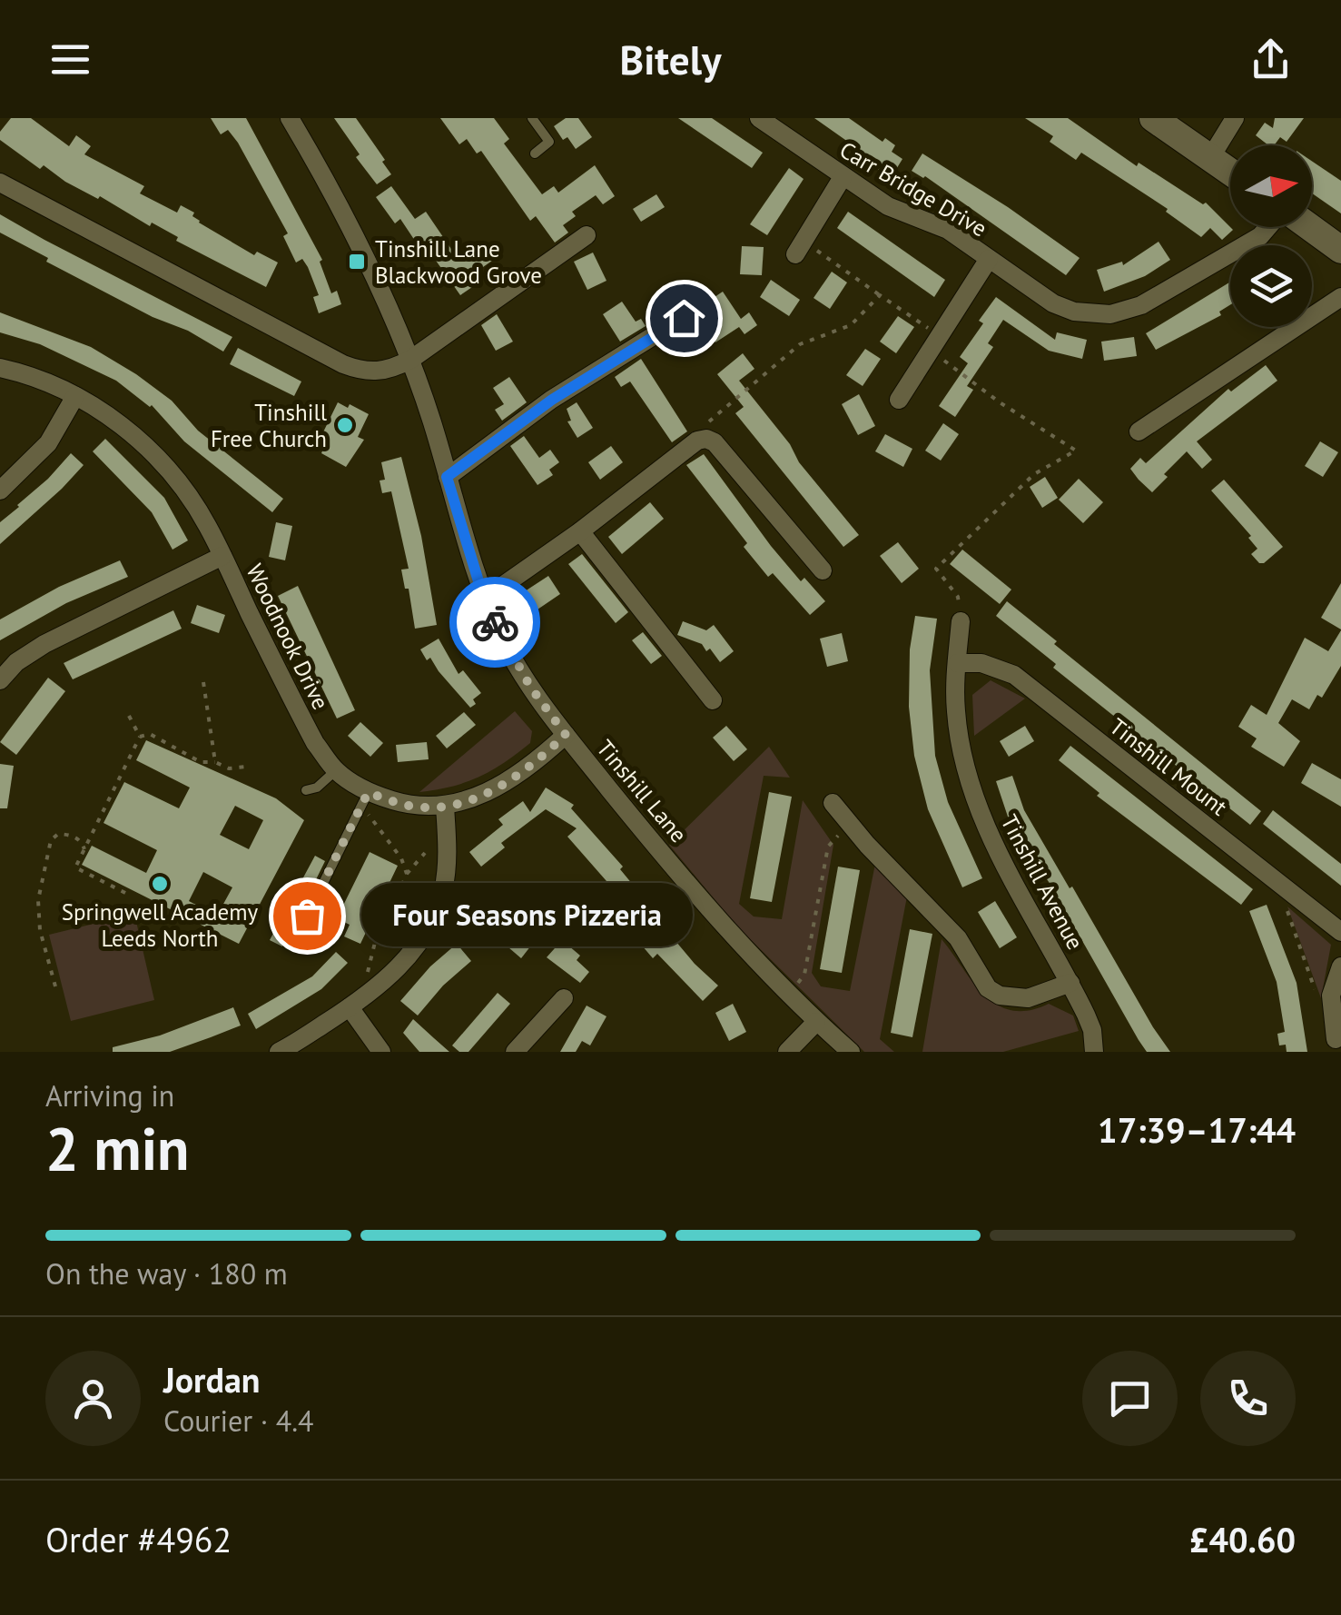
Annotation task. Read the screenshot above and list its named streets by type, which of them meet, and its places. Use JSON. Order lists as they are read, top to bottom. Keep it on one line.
{"streets":{"street":["Carr Bridge Drive","Woodnook Drive","Tinshill Mount","Tinshill Lane","Tinshill Avenue"]},"crossings":[["Woodnook Drive","Tinshill Lane"],["Tinshill Mount","Tinshill Avenue"]],"places":{"transit":["Tinshill Lane Blackwood Grove"],"other":["Tinshill Free Church","Springwell Academy Leeds North","Four Seasons Pizzeria"]},"north":"right","page":{"header":"Bitely","bubble":"Four Seasons Pizzeria","heading":["2 min","Arriving in","17:39–17:44"],"panel":["Jordan","Courier · 4.4","Order #4962","£40.60"],"bar":"On the way · 180 m"}}
